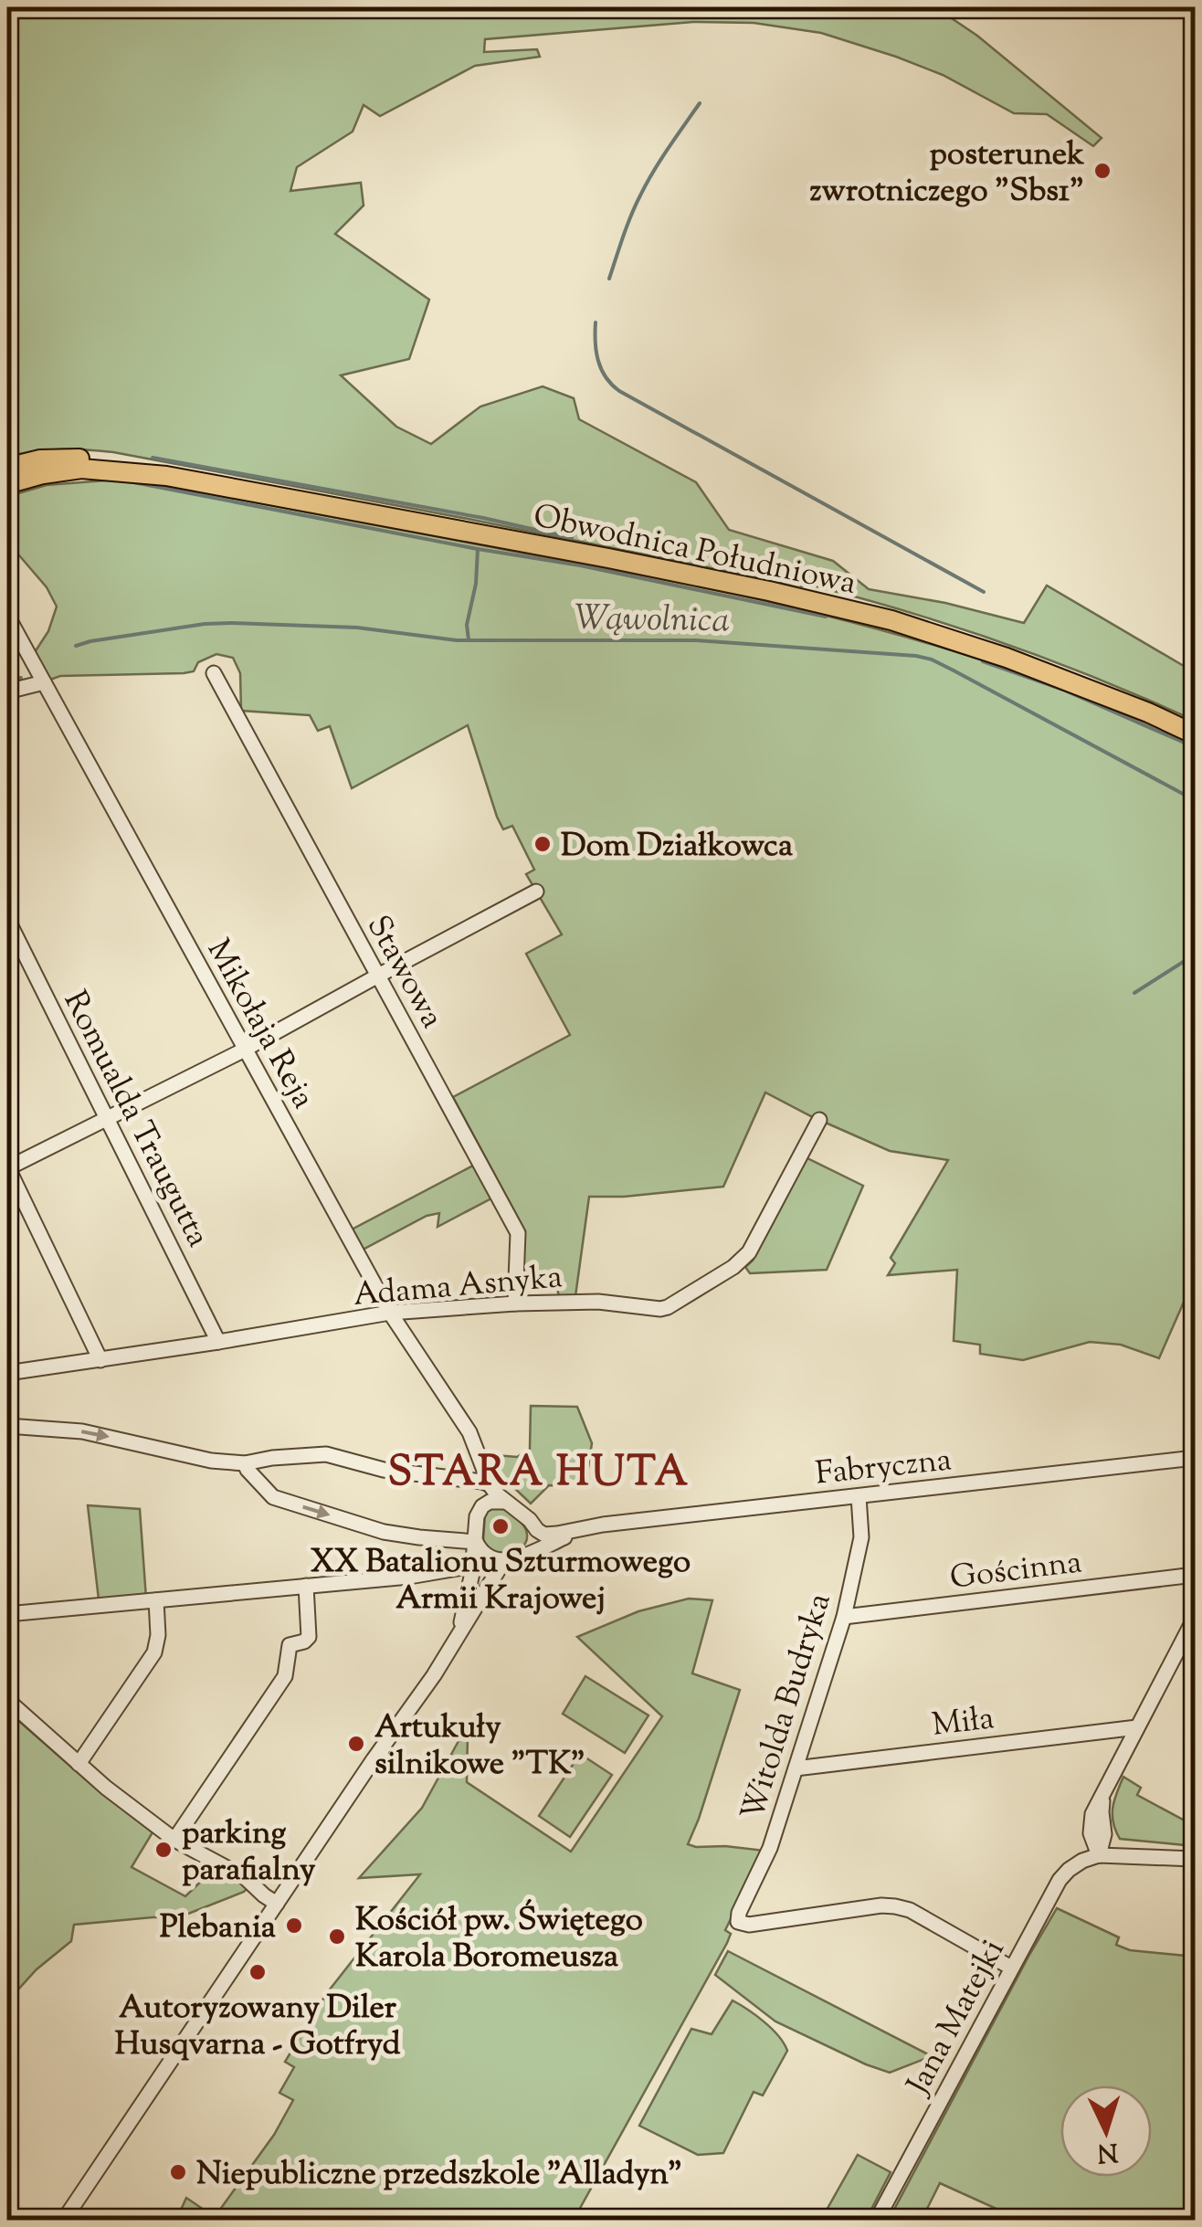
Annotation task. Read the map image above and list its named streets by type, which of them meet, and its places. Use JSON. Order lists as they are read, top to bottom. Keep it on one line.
{"streets":{"main road":["Obwodnica Południowa"],"street":["Stawowa","Mikołaja Reja","Romualda Traugutta","Adama Asnyka","Fabryczna","Gościnna","Witolda Budryka","Miła","Jana Matejki"]},"crossings":[["Stawowa","Adama Asnyka"],["Mikołaja Reja","Adama Asnyka"],["Romualda Traugutta","Adama Asnyka"],["Fabryczna","Witolda Budryka"],["Gościnna","Witolda Budryka"],["Witolda Budryka","Miła"],["Witolda Budryka","Jana Matejki"]],"districts":["STARA HUTA"],"water":["Wąwolnica"],"places":["posterunek zwrotniczego \"Sbs1\"","Dom Działkowca","XX Batalionu Szturmowego Armii Krajowej","Artukuły silnikowe \"TK\"","parking parafialny","Plebania","Kościół pw. Świętego Karola Boromeusza","Autoryzowany Diler Husqvarna - Gotfryd","Niepubliczne przedszkole \"Alladyn\""],"north":"bottom"}
